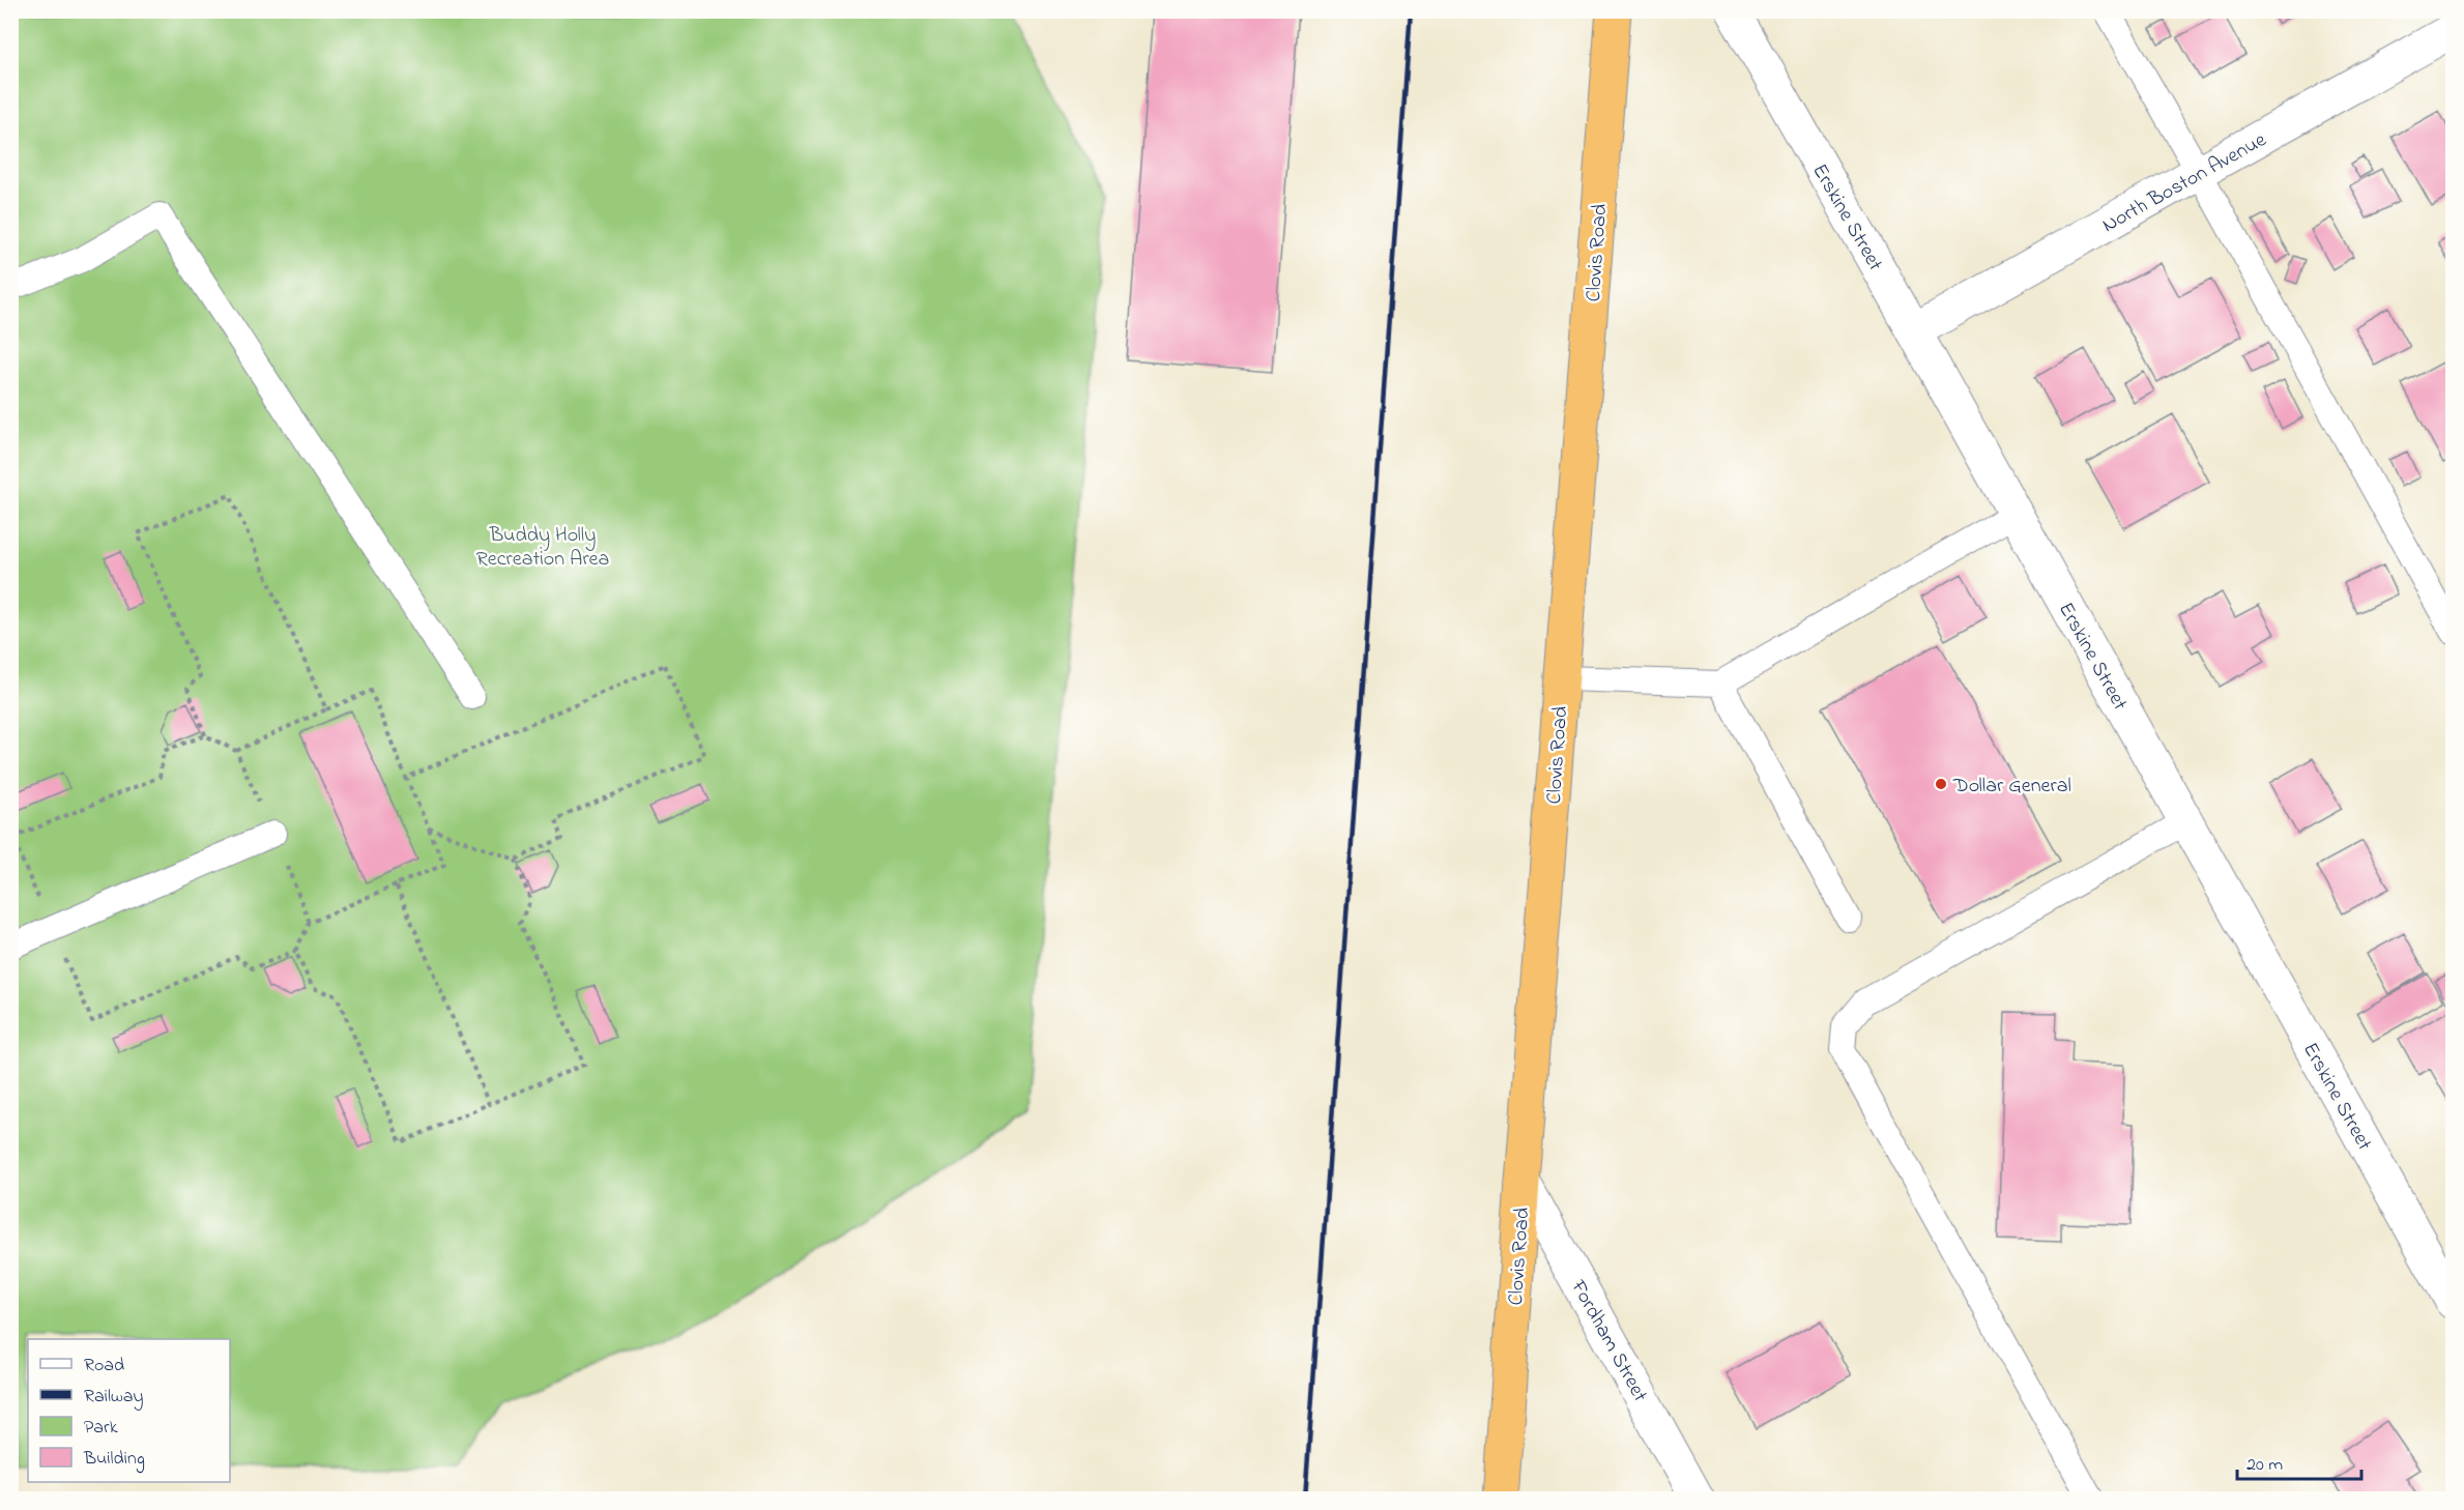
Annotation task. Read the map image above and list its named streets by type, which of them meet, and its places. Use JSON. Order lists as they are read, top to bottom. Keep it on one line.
{"streets":{"highway":["Clovis Road"],"street":["North Boston Avenue","Erskine Street","Fordham Street"]},"crossings":[["North Boston Avenue","Erskine Street"],["Clovis Road","Fordham Street"]],"parks":["Buddy Holly Recreation Area"],"places":["Dollar General"],"legend":["Road","Railway","Park","Building"],"scale_bar":"20 m"}
